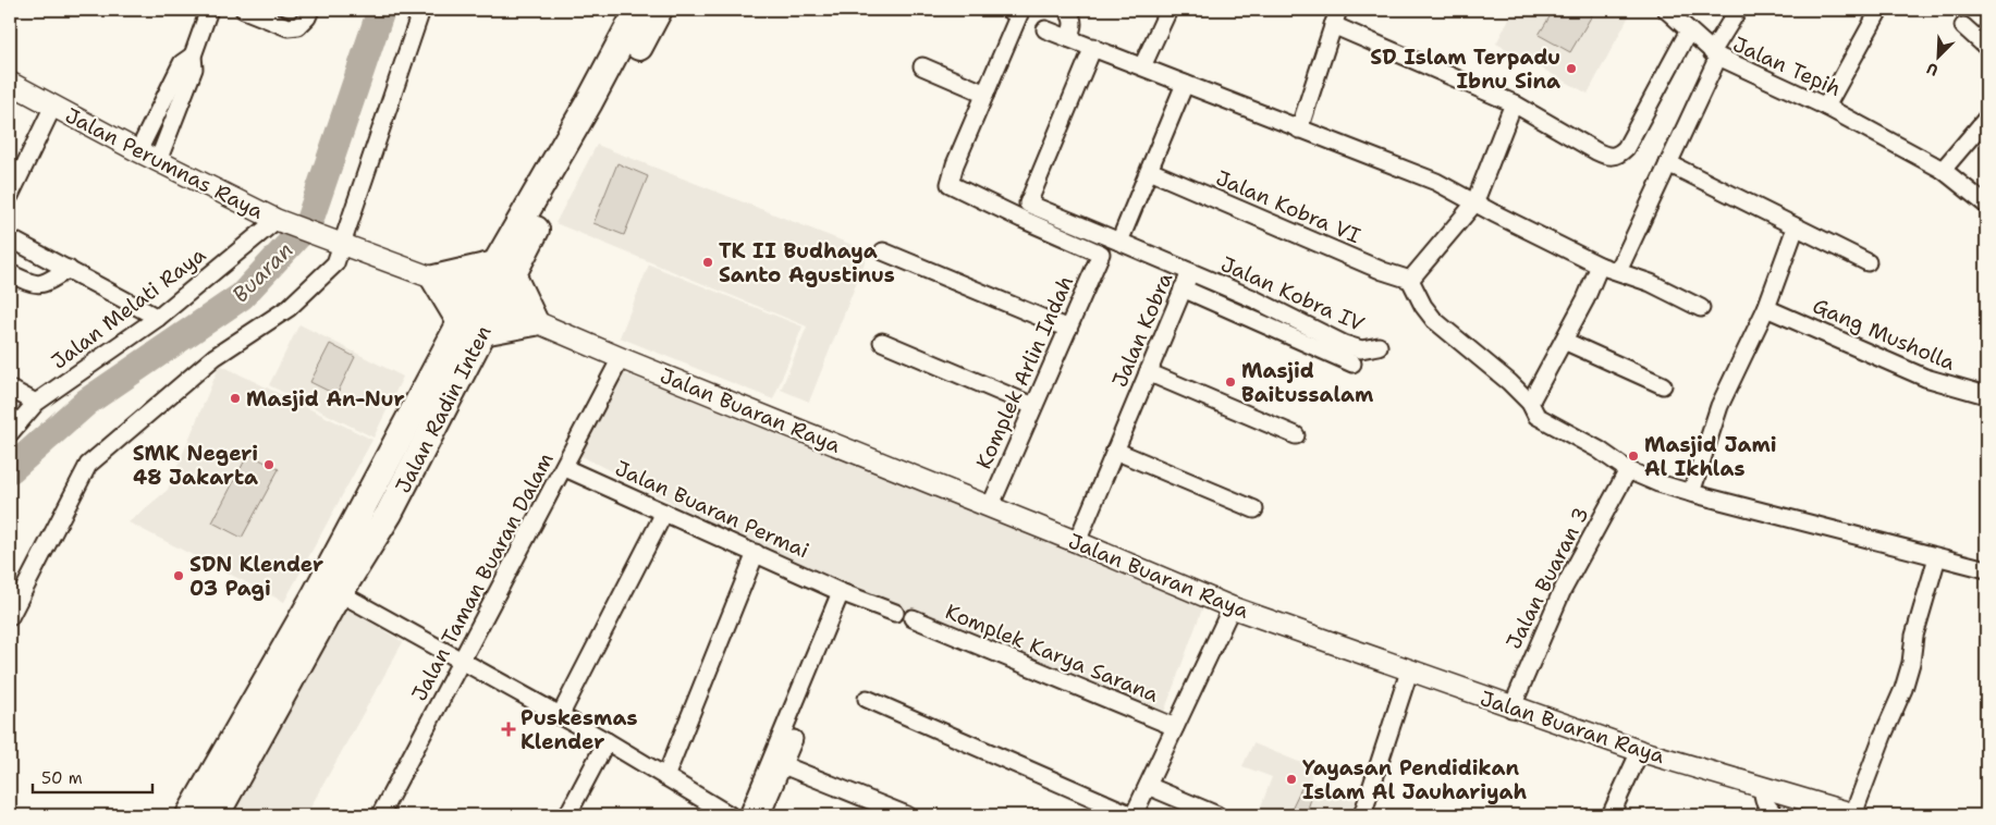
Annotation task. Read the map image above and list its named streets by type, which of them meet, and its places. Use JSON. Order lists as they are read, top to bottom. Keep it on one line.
{"streets":{"main road":["Jalan Radin Inten"],"street":["Jalan Tepih","Jalan Perumnas Raya","Jalan Kobra VI","Jalan Kobra IV","Jalan Melati Raya","Jalan Kobra","Gang Musholla","Komplek Arlin Indah","Jalan Buaran Raya","Jalan Buaran Permai","Jalan Taman Buaran Dalam","Jalan Buaran 3","Komplek Karya Sarana"]},"crossings":[["Jalan Perumnas Raya","Jalan Melati Raya"],["Jalan Perumnas Raya","Jalan Radin Inten"],["Jalan Perumnas Raya","Jalan Buaran Raya"],["Jalan Kobra IV","Jalan Kobra"],["Jalan Kobra","Jalan Buaran Raya"],["Komplek Arlin Indah","Jalan Buaran Raya"],["Jalan Radin Inten","Jalan Buaran Raya"],["Jalan Buaran Raya","Jalan Taman Buaran Dalam"],["Jalan Buaran Raya","Jalan Buaran 3"],["Jalan Buaran Permai","Jalan Taman Buaran Dalam"]],"water":["Buaran"],"places":{"other":["SD Islam Terpadu Ibnu Sina","TK II Budhaya Santo Agustinus","Masjid Baitussalam","Masjid An-Nur","Masjid Jami Al Ikhlas","SMK Negeri 48 Jakarta","SDN Klender 03 Pagi","Yayasan Pendidikan Islam Al Jauhariyah"],"health":["Puskesmas Klender"]},"scale_bar":"50 m","north":"bottom left"}
